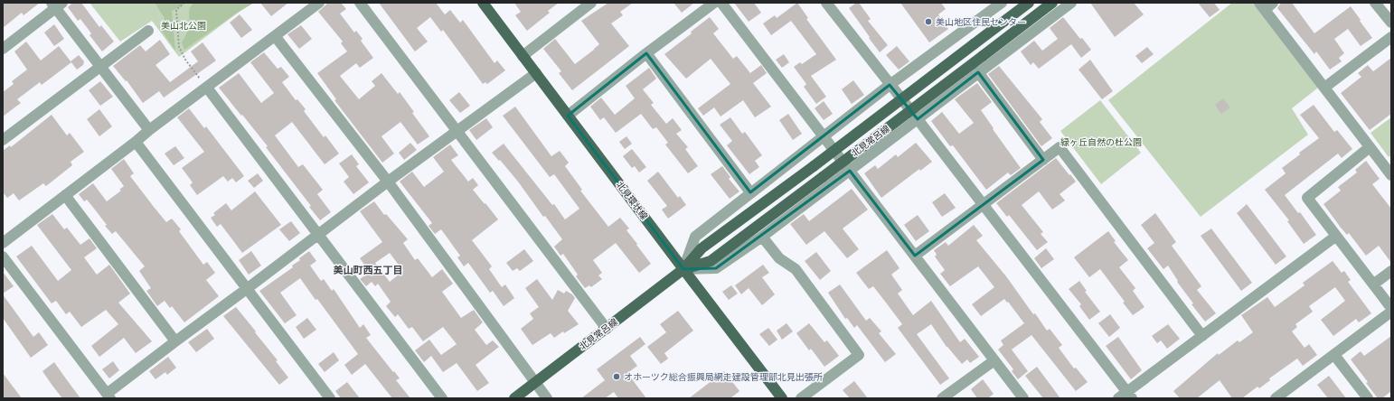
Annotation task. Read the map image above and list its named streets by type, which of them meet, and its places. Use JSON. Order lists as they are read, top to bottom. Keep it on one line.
{"streets":{"main road":["北見常呂線","北見環状線"]},"crossings":[["北見常呂線","北見環状線"]],"districts":["美山町西五丁目"],"parks":["美山北公園","緑ヶ丘自然の杜公園"],"places":["美山地区住民センター","オホーツク総合振興局網走建設管理部北見出張所"]}
